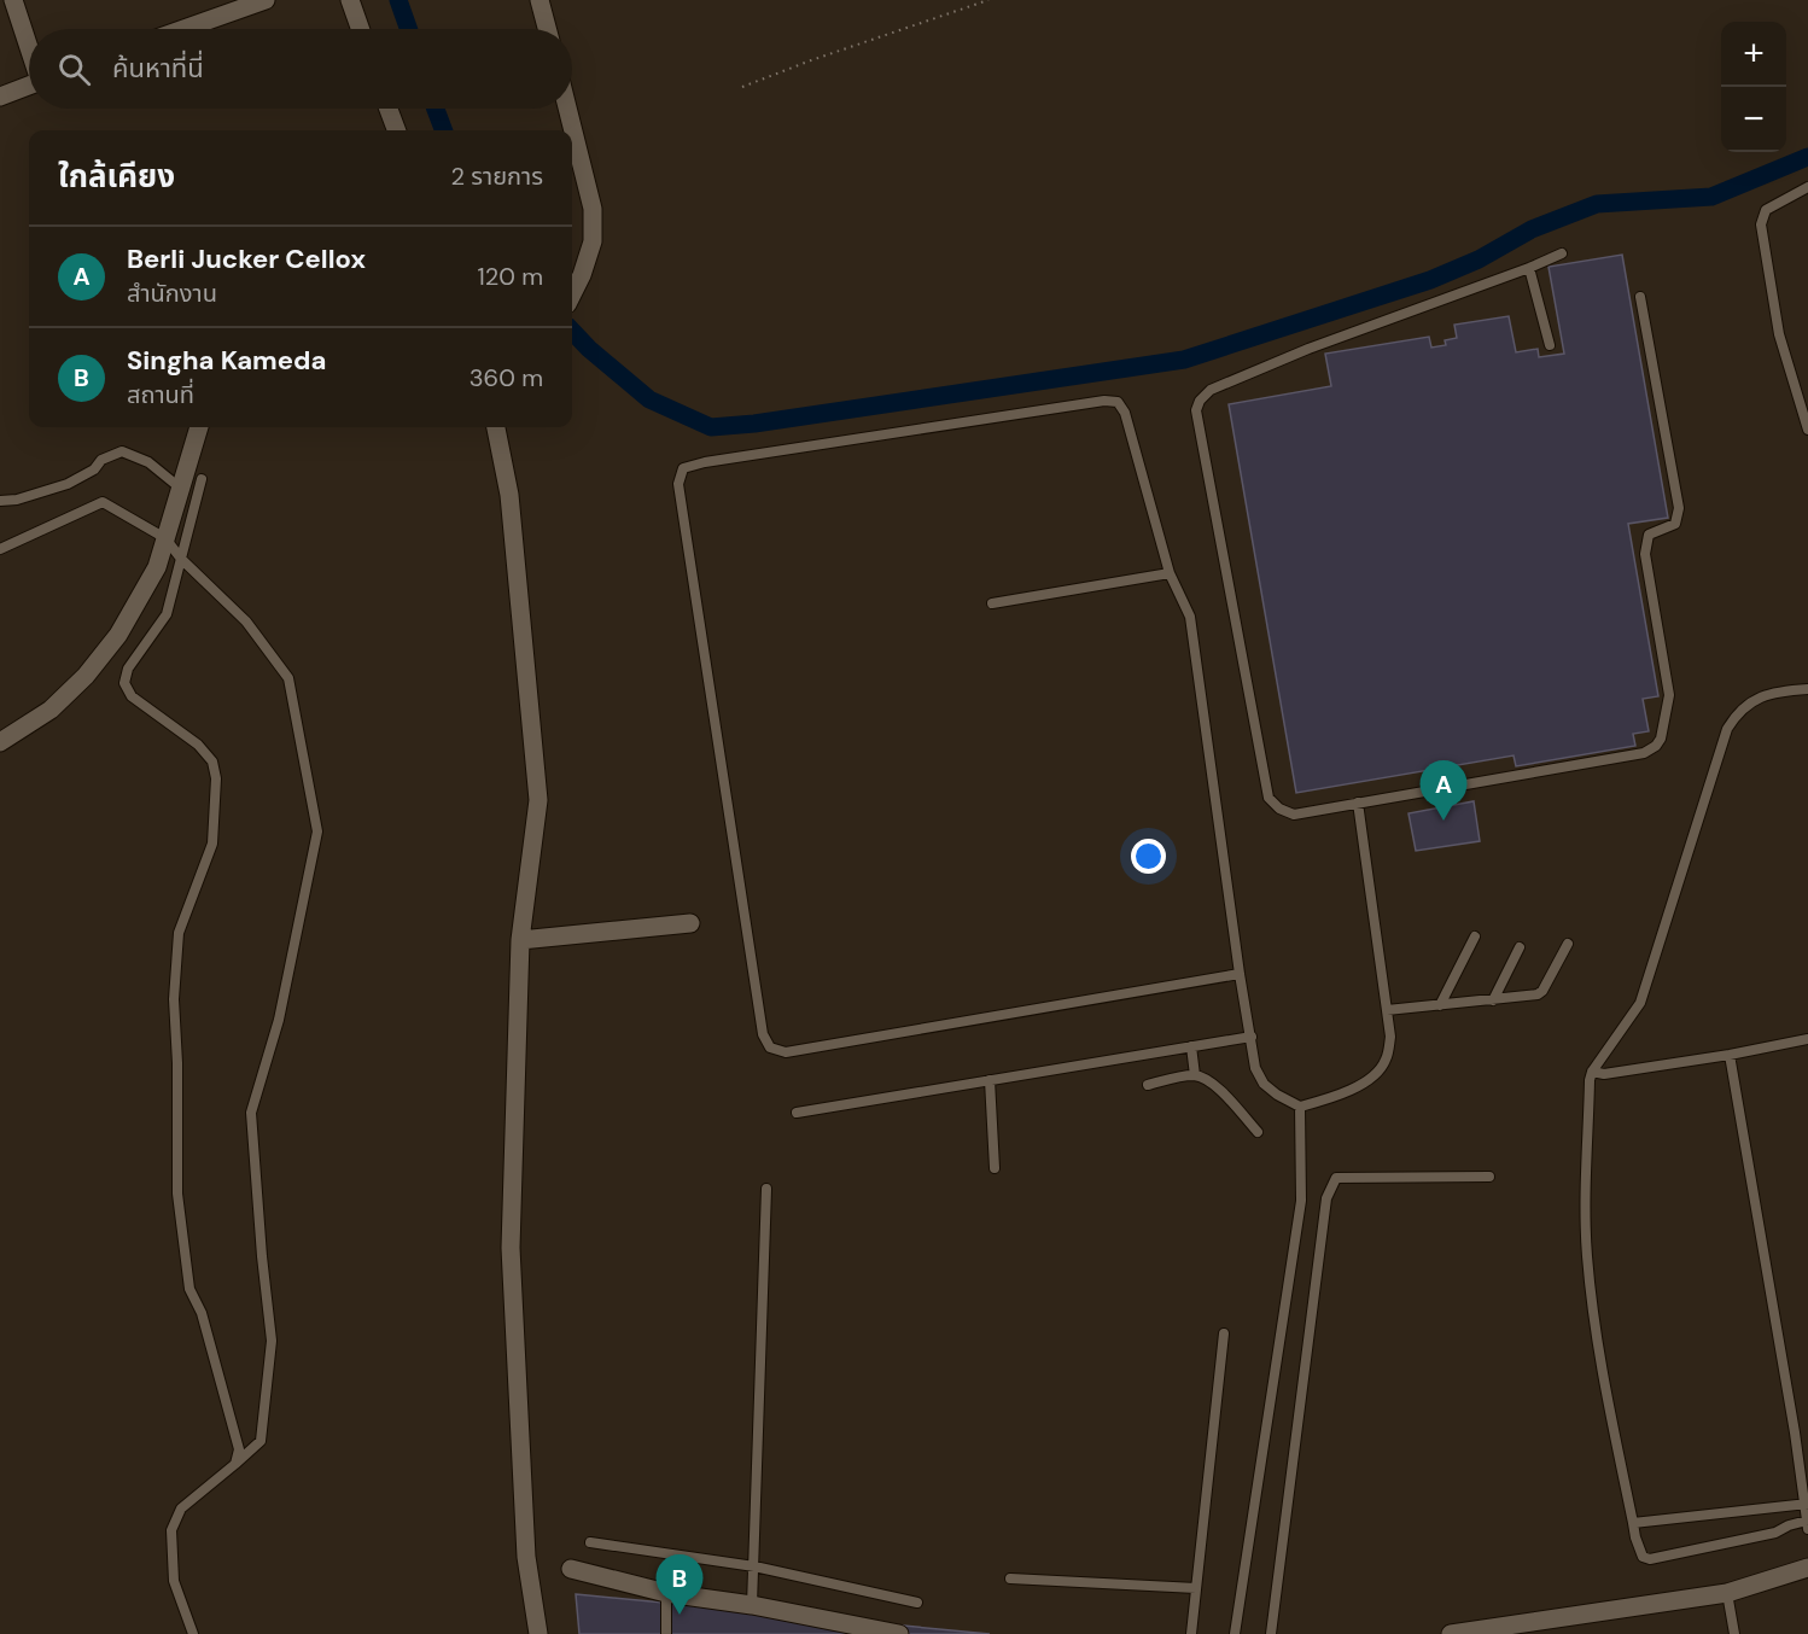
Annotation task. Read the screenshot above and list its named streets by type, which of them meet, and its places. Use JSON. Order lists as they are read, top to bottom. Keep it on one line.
{"page":{"map_buttons":["+","−"],"search":"ค้นหาที่นี่","heading":["ใกล้เคียง","2 รายการ"],"list":[{"mark":"A","name":"Berli Jucker Cellox","note":"สำนักงาน","value":"120 m"},{"mark":"B","name":"Singha Kameda","note":"สถานที่","value":"360 m"}],"pins":["A","B"]}}
